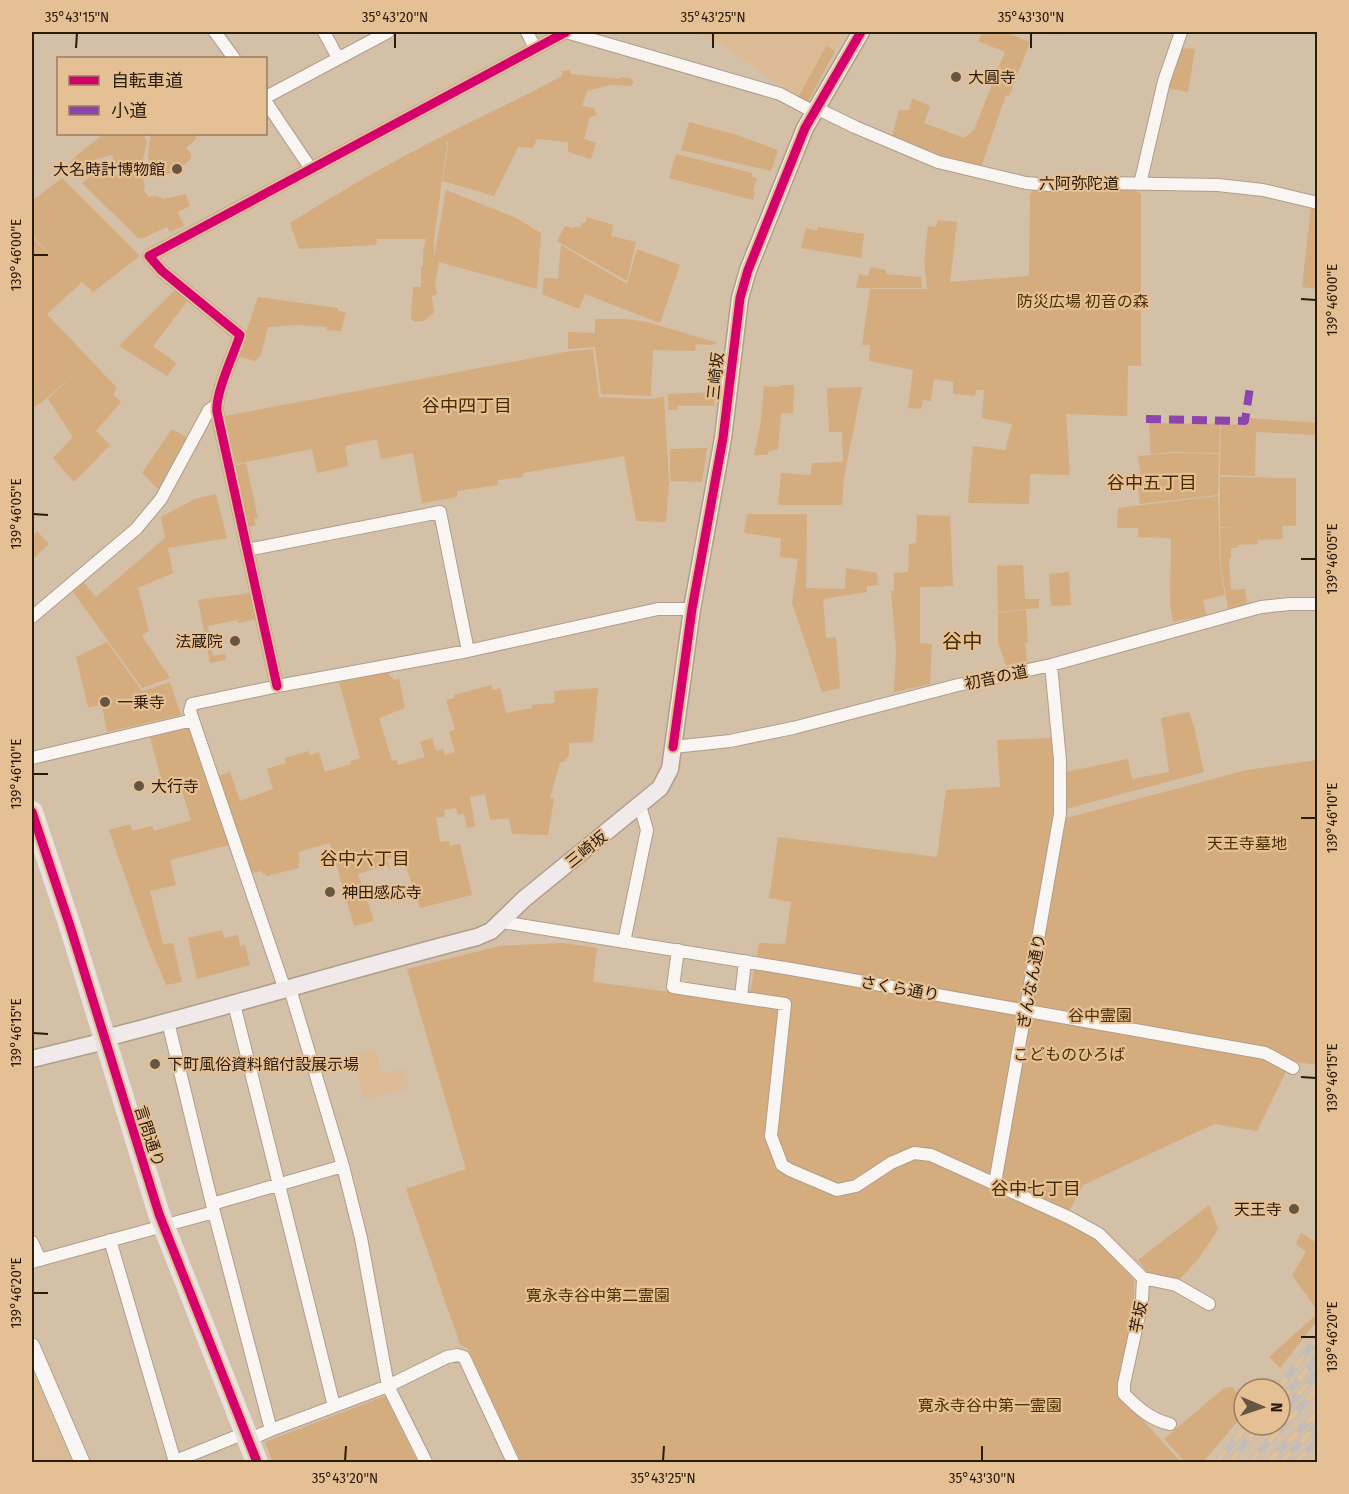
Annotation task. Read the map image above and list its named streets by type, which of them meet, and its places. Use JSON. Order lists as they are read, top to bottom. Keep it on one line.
{"streets":{"main road":["三崎坂","言問通り"],"street":["六阿弥陀道","初音の道","ぎんなん通り","さくら通り","芋坂"]},"crossings":[["六阿弥陀道","三崎坂"],["三崎坂","初音の道"],["三崎坂","さくら通り"],["三崎坂","言問通り"],["初音の道","ぎんなん通り"],["ぎんなん通り","さくら通り"],["ぎんなん通り","芋坂"]],"districts":["谷中四丁目","谷中五丁目","谷中","谷中六丁目","谷中七丁目"],"parks":["防災広場 初音の森","天王寺墓地","谷中霊園","こどものひろば","寛永寺谷中第二霊園","寛永寺谷中第一霊園"],"places":["大圓寺","大名時計博物館","法蔵院","一乗寺","大行寺","神田感応寺","下町風俗資料館付設展示場","天王寺"],"legend":["自転車道","小道"],"north":"right","coordinates":["35°43'15\"N","35°43'20\"N","35°43'25\"N","35°43'30\"N","139°46'00\"E","139°46'05\"E","139°46'10\"E","139°46'15\"E","139°46'20\"E"]}
